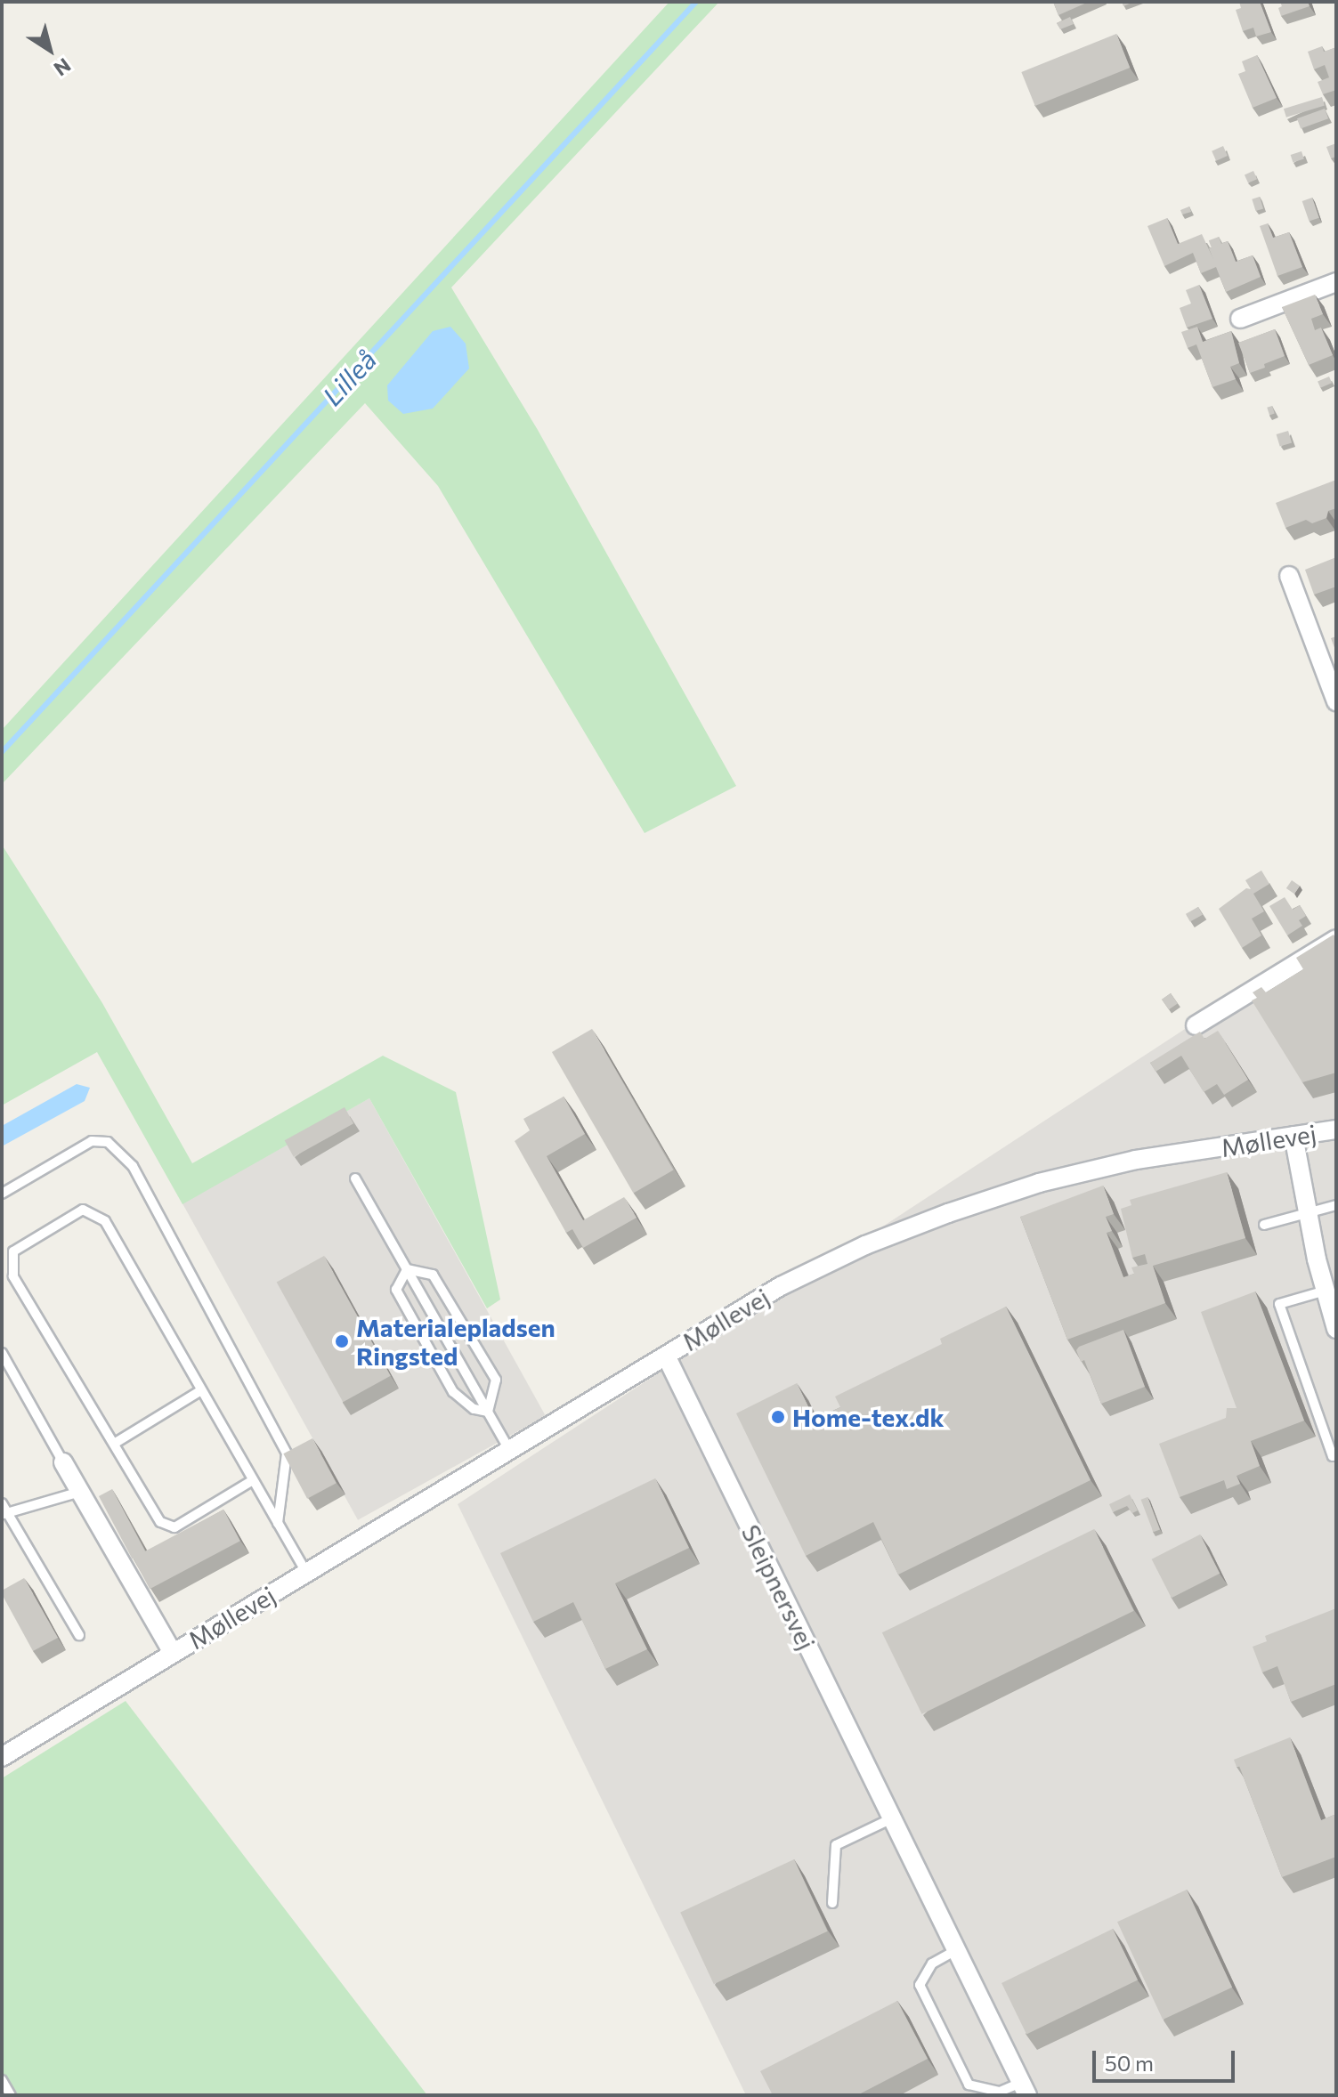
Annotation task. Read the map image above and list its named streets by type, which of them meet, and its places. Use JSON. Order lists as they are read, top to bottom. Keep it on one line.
{"streets":{"street":["Møllevej","Sleipnersvej"]},"crossings":[["Møllevej","Sleipnersvej"]],"water":["Lilleå"],"places":["Materialepladsen Ringsted","Home-tex.dk"],"scale_bar":"50 m","north":"bottom right"}
